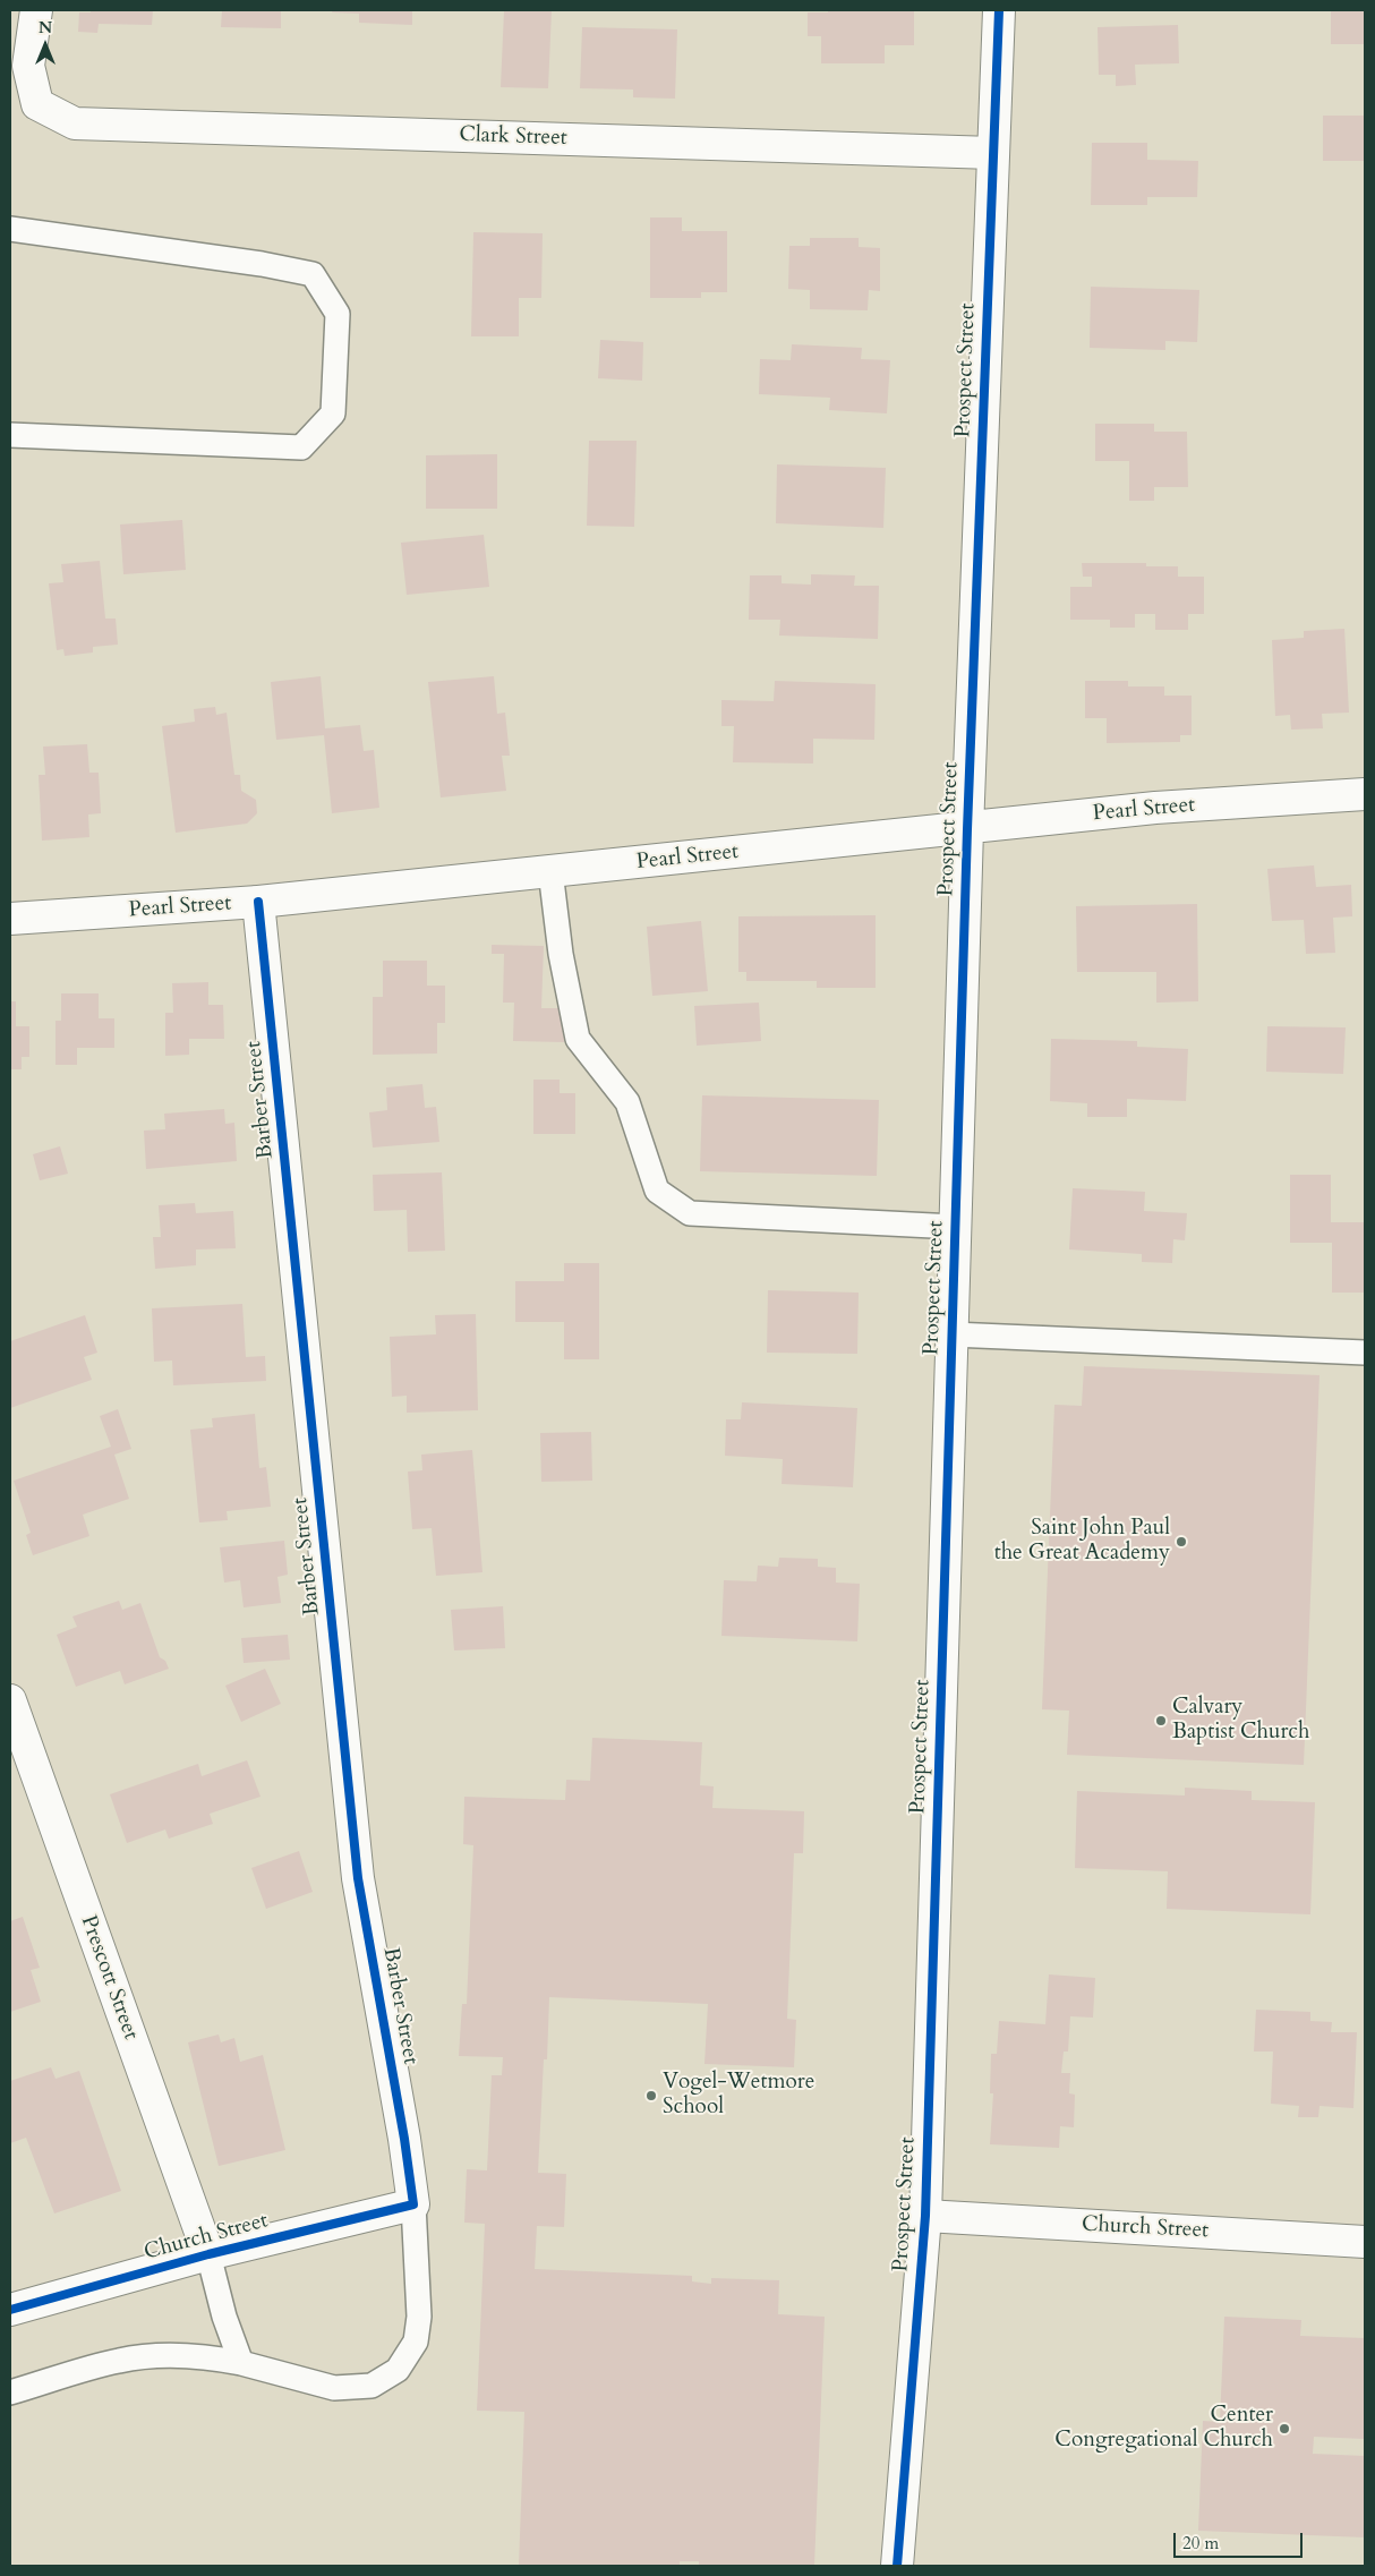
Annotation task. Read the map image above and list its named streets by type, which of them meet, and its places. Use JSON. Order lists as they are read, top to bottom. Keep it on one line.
{"streets":{"street":["Clark Street","Prospect Street","Pearl Street","Barber Street","Prescott Street","Church Street"]},"crossings":[["Clark Street","Prospect Street"],["Prospect Street","Pearl Street"],["Prospect Street","Church Street"],["Pearl Street","Barber Street"],["Barber Street","Church Street"],["Prescott Street","Church Street"]],"places":["Saint John Paul the Great Academy","Calvary Baptist Church","Vogel-Wetmore School","Center Congregational Church"],"scale_bar":"20 m","north":"top"}
